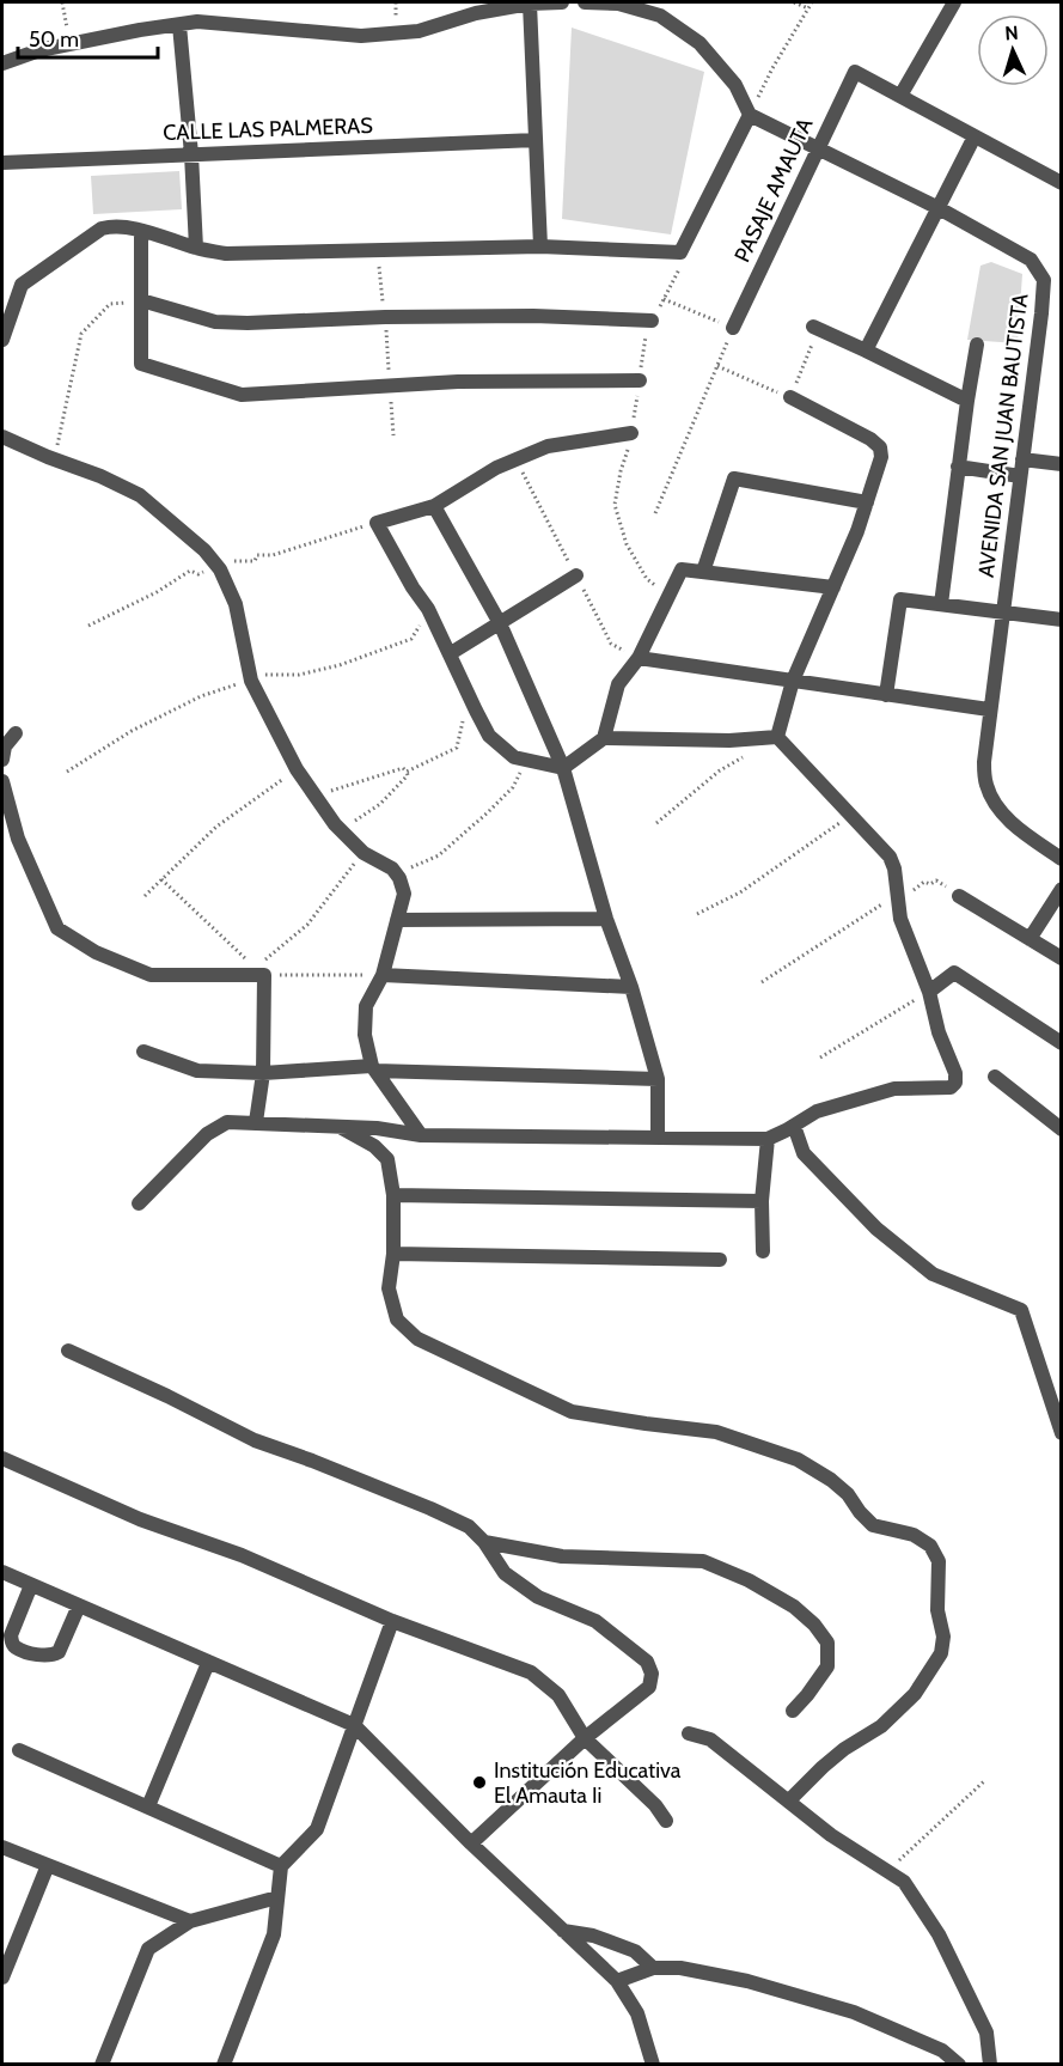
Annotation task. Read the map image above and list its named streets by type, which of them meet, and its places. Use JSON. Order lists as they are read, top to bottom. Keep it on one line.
{"streets":{"street":["CALLE LAS PALMERAS","PASAJE AMAUTA","AVENIDA SAN JUAN BAUTISTA"]},"crossings":[["PASAJE AMAUTA","AVENIDA SAN JUAN BAUTISTA"]],"places":["Institución Educativa El Amauta Ii"],"scale_bar":"50 m","north":"top"}
